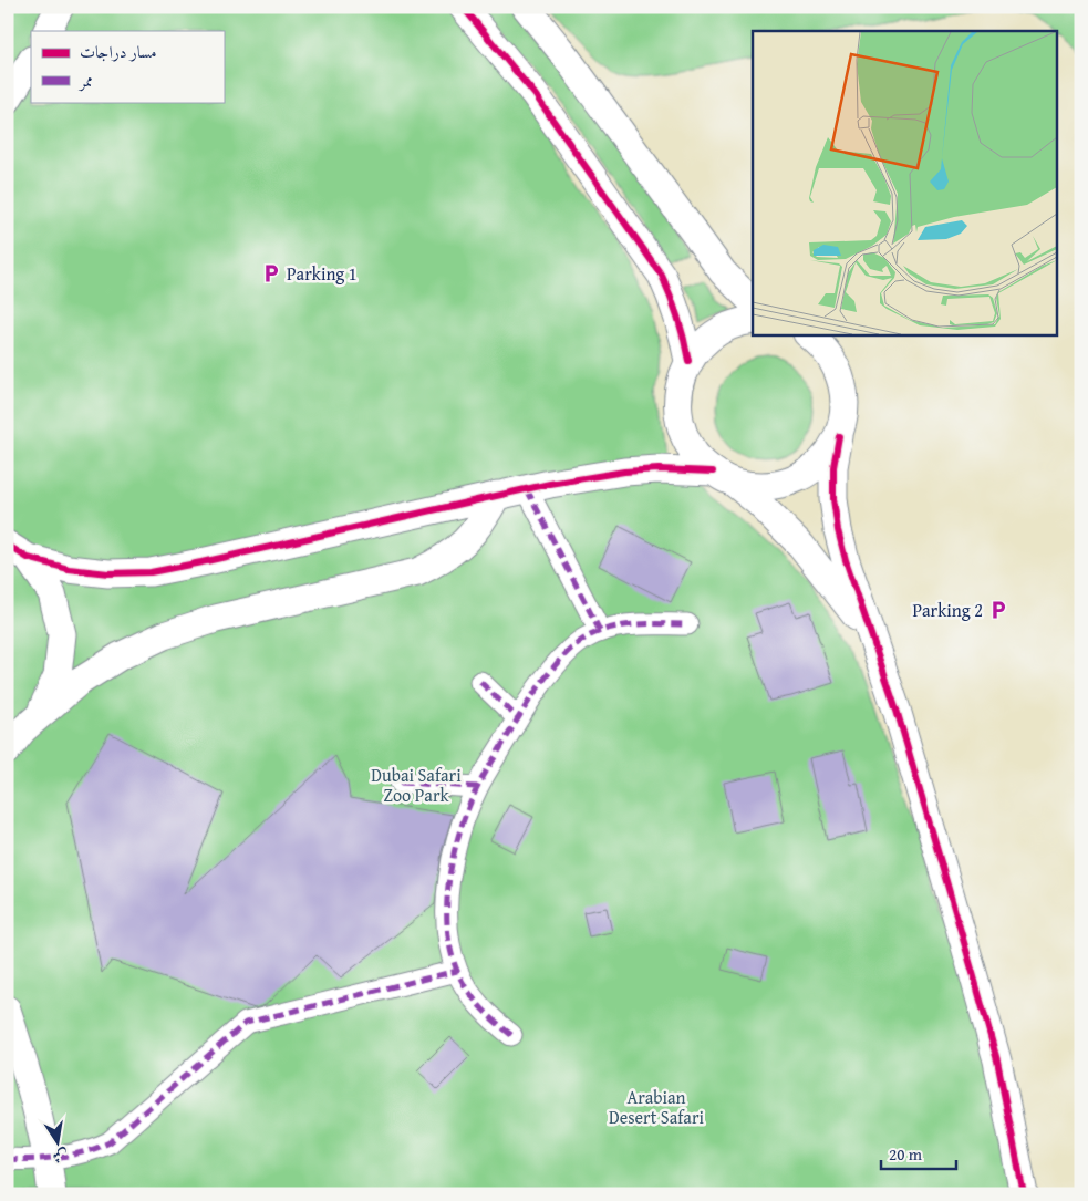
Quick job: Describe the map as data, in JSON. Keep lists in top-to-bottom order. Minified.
{"parks":["Dubai Safari Zoo Park","Arabian Desert Safari"],"places":{"parking":["Parking 1","Parking 2"]},"legend":["مسار دراجات","ممر"],"scale_bar":"20 m","north":"bottom"}
